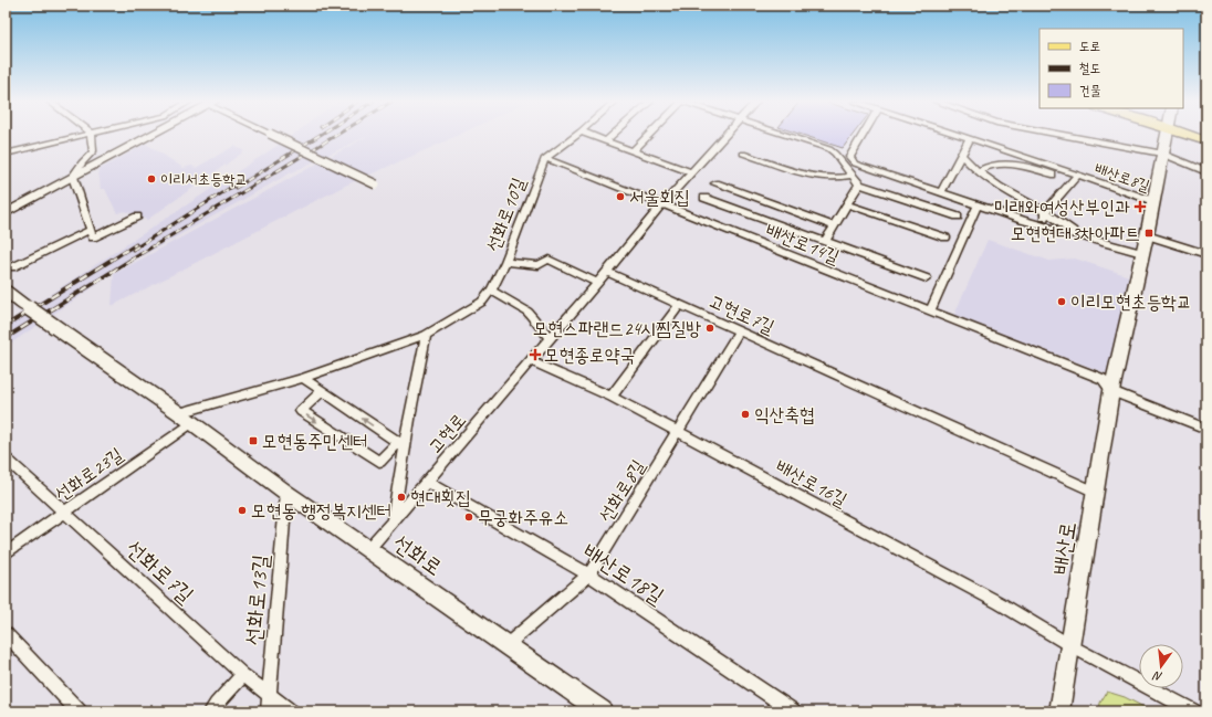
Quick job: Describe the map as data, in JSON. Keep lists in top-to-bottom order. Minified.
{"streets":{"street":["배산로8길","선화로10길","배산로14길","고현로7길","고현로","선화로23길","배산로16길","선화로8길","배산로","선화로","선화로7길","배산로18길","선화로13길"]},"crossings":[["배산로8길","배산로"],["선화로10길","배산로14길"],["선화로10길","선화로23길"],["선화로10길","선화로"],["배산로14길","고현로"],["배산로14길","배산로"],["고현로7길","고현로"],["고현로7길","배산로16길"],["고현로7길","선화로8길"],["고현로7길","배산로"],["고현로","배산로16길"],["고현로","선화로"],["고현로","배산로18길"],["선화로23길","선화로"],["선화로23길","선화로7길"],["배산로16길","선화로8길"],["배산로16길","배산로"],["선화로8길","선화로"],["선화로8길","배산로18길"],["선화로","선화로13길"],["선화로7길","선화로13길"]],"places":{"other":["이리서초등학교","서울회집","이리모현초등학교","모현스파랜드24시찜질방","익산축협","현대횟집","모현동 행정복지센터","무궁화주유소"],"health":["미래와여성산부인과","모현종로약국"],"transit":["모현현대3차아파트","모현동주민센터"]},"legend":["도로","철도","건물"],"north":"bottom"}
